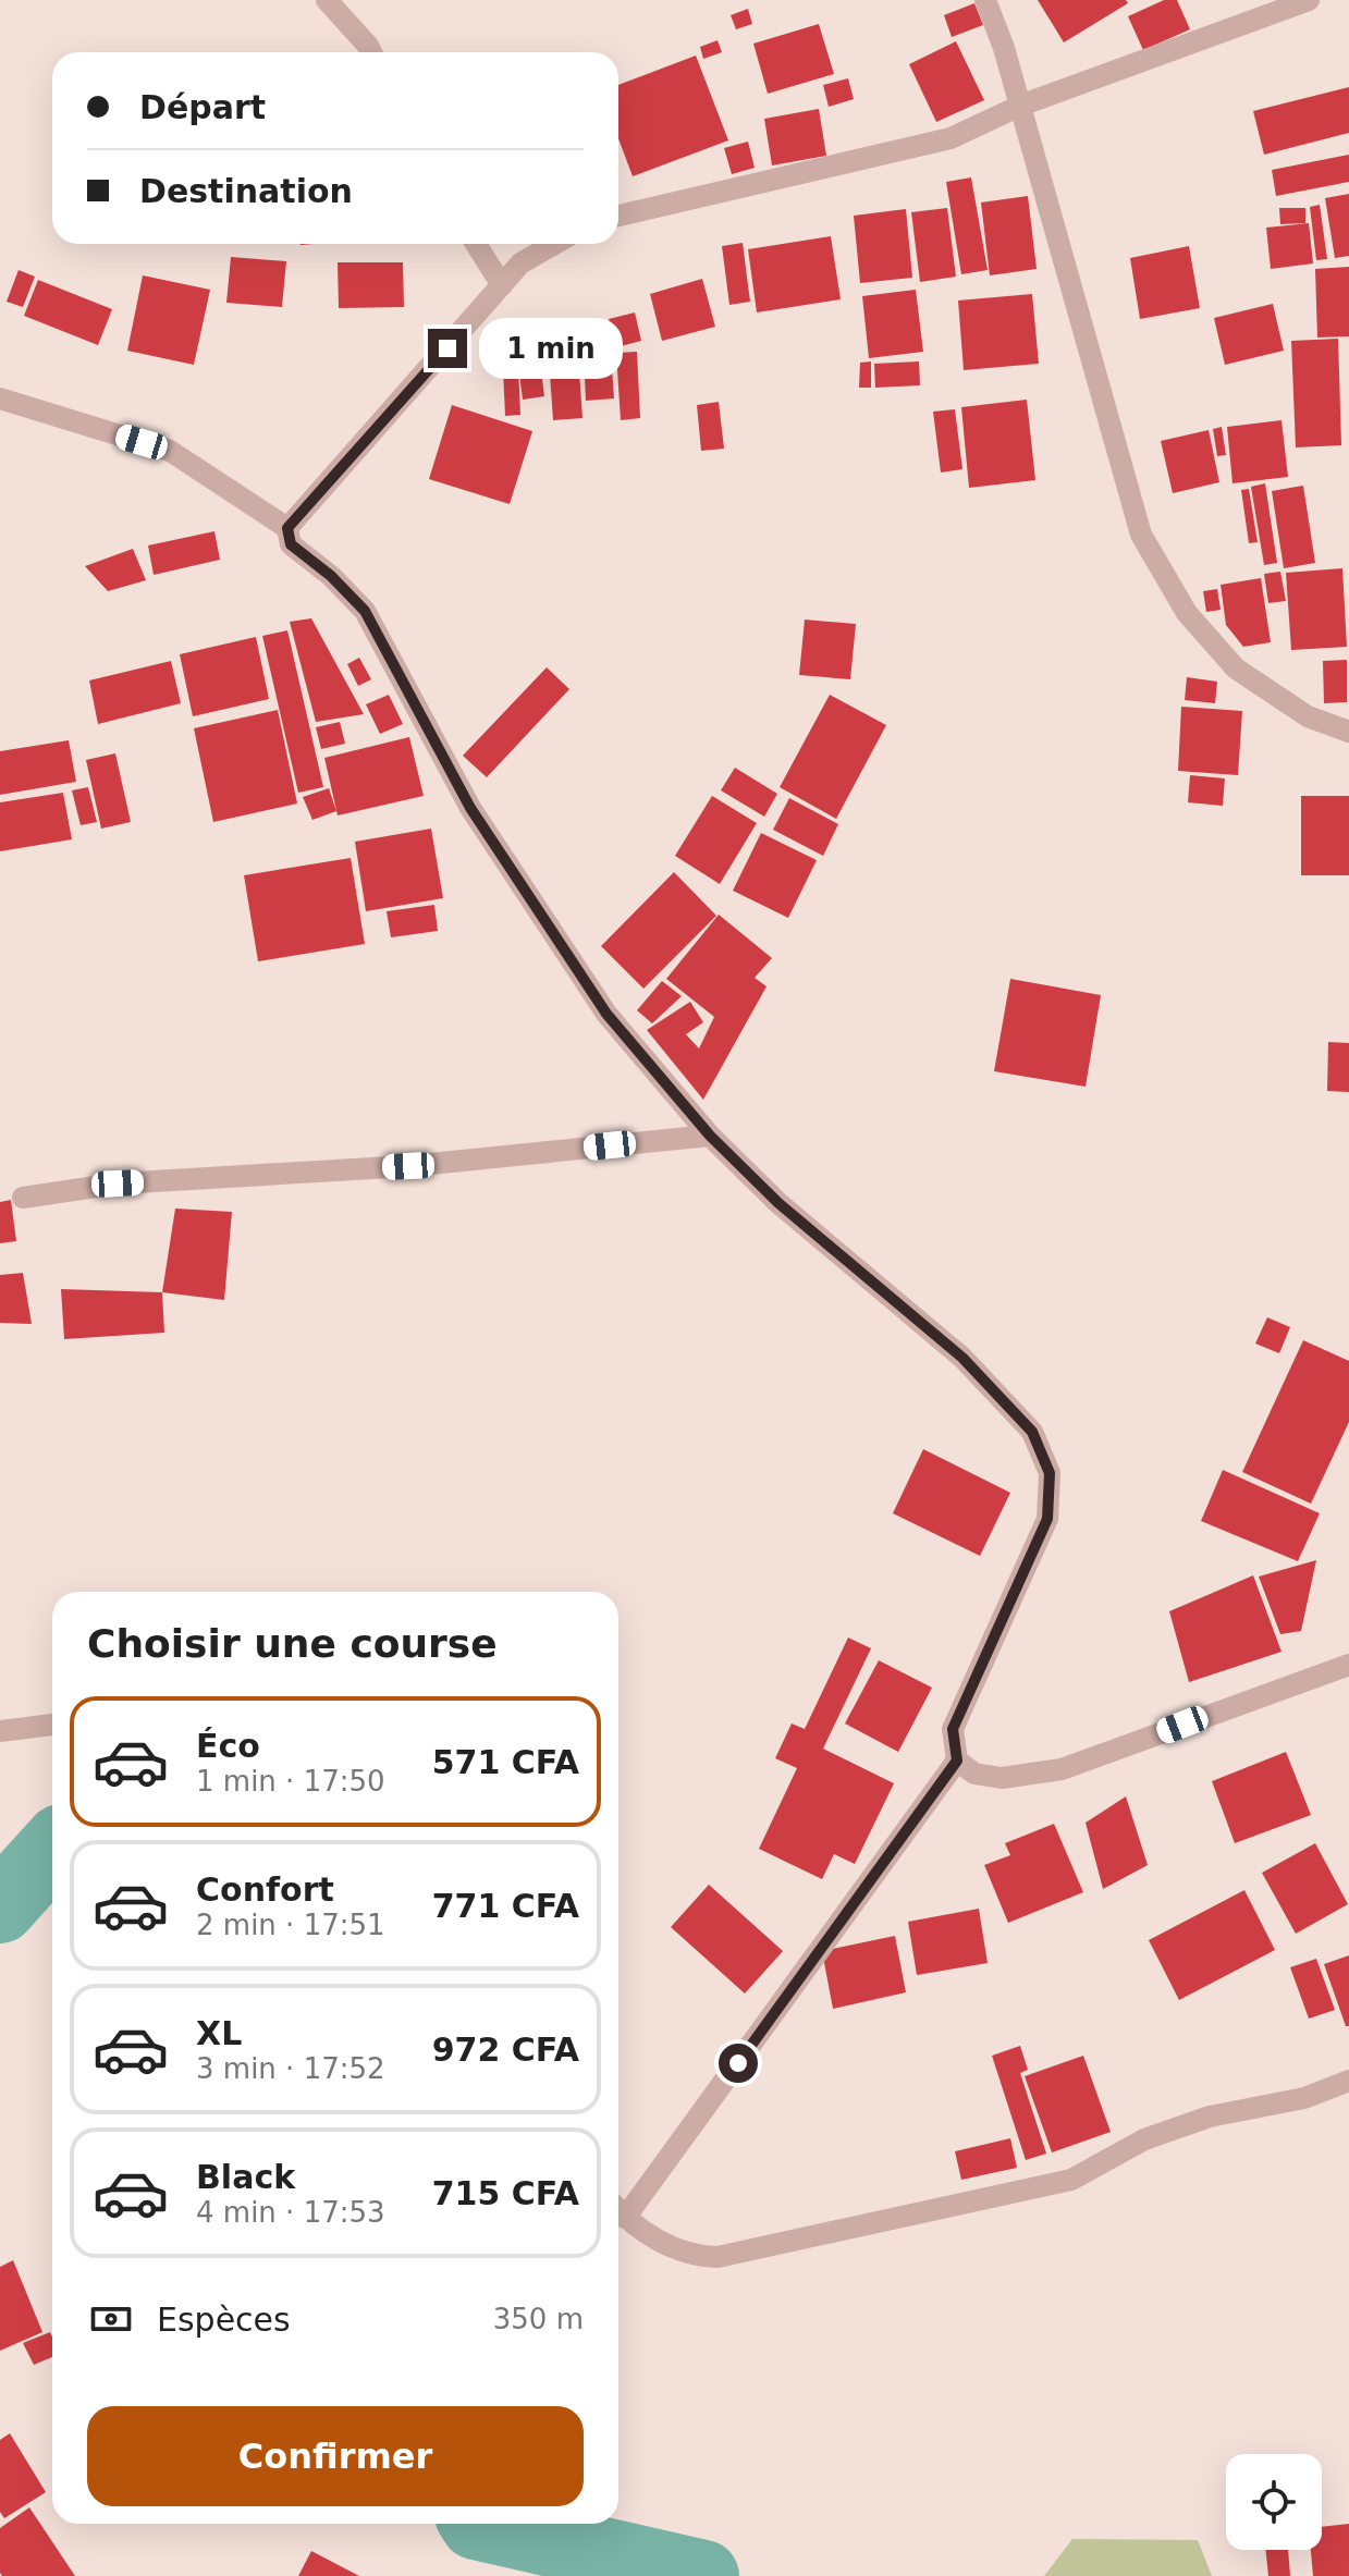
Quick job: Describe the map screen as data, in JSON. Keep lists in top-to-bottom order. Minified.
{"page":{"banner":["Départ","Destination"],"bubble":"1 min","heading":"Choisir une course","list":[{"name":"Éco","note":"1 min · 17:50","value":"571 CFA"},{"name":"Confort","note":"2 min · 17:51","value":"771 CFA"},{"name":"XL","note":"3 min · 17:52","value":"972 CFA"},{"name":"Black","note":"4 min · 17:53","value":"715 CFA"}],"pay":["Espèces","350 m"],"buttons":"Confirmer"}}
